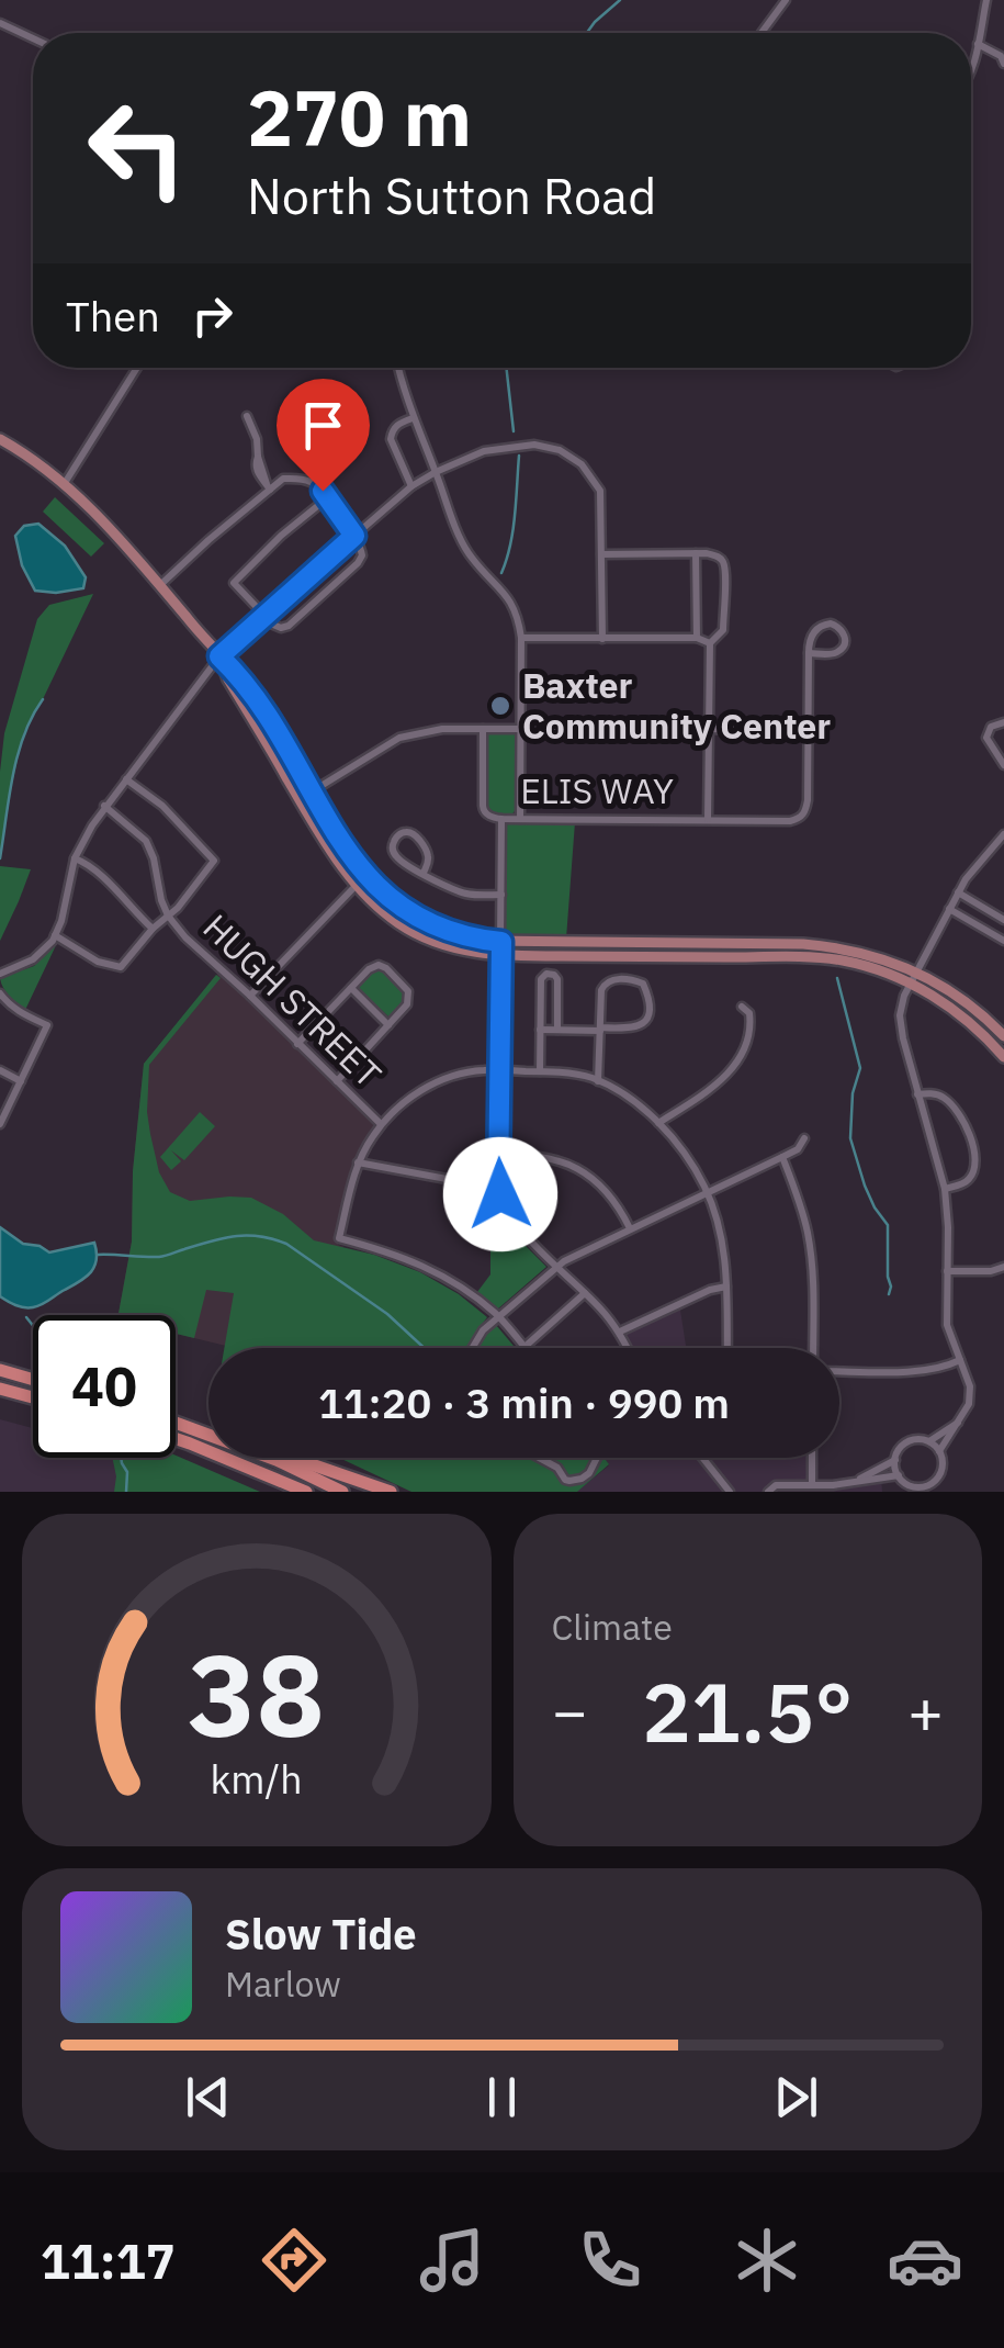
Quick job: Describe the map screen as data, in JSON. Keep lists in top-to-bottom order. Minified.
{"streets":{"street":["ELIS WAY","HUGH STREET"]},"places":["Baxter Community Center"],"page":{"turn":["270 m","North Sutton Road"],"then":"Then","limit":"40","trip":"11:20 · 3 min · 990 m","tile":"Climate","heat":["−","21.5°","+"],"song":["Slow Tide","Marlow"],"tabs":"11:17","gauge":["38","km/h"]}}
